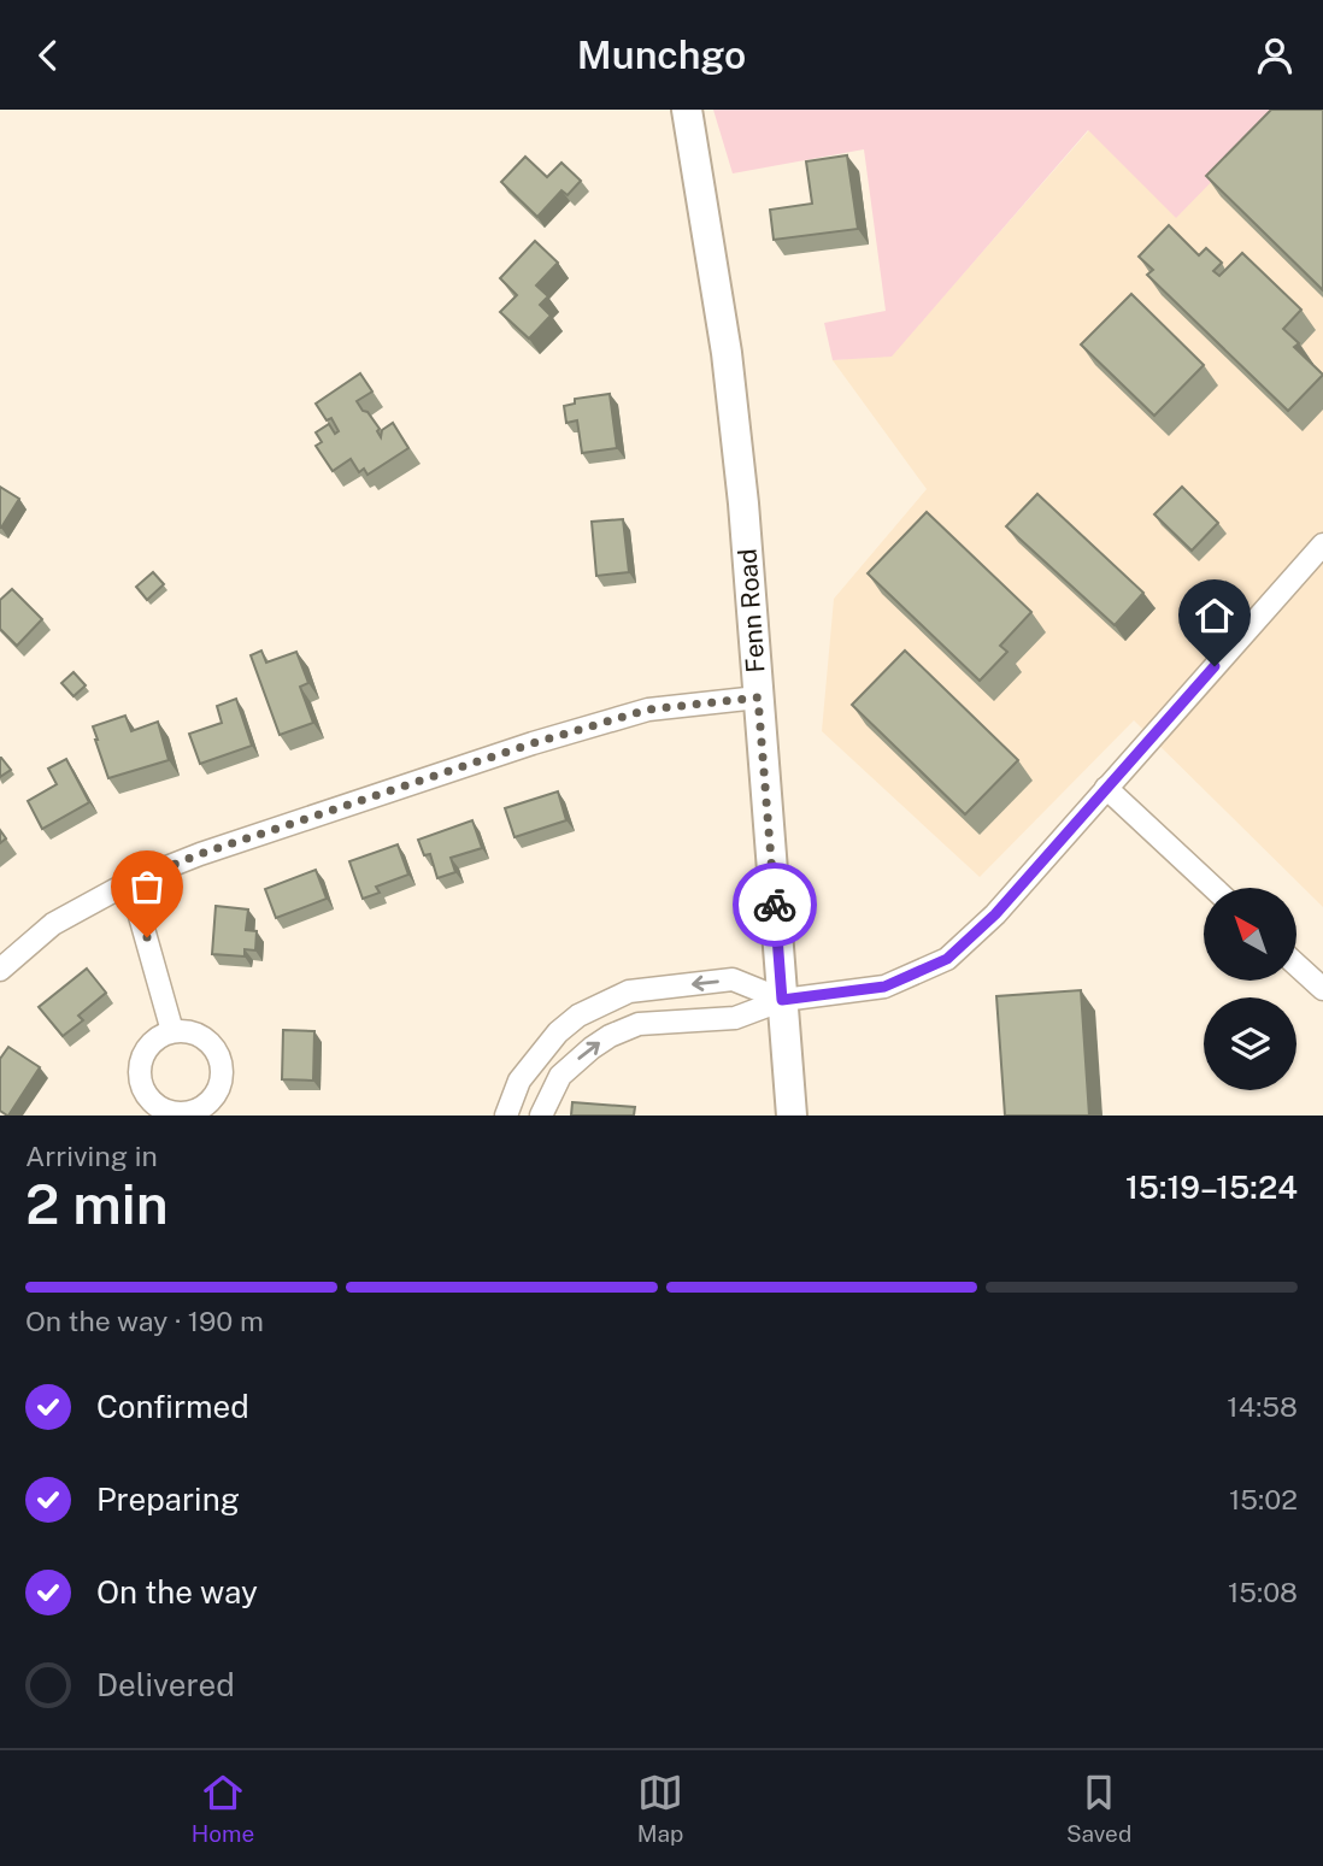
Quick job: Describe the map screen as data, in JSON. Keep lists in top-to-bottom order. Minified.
{"streets":{"street":["Fenn Road"]},"north":"top left","page":{"header":"Munchgo","heading":["2 min","Arriving in","15:19–15:24"],"bar":"On the way · 190 m","list":[["Confirmed","14:58"],["Preparing","15:02"],["On the way","15:08"],"Delivered"],"tabs":["Home","Map","Saved"]}}
